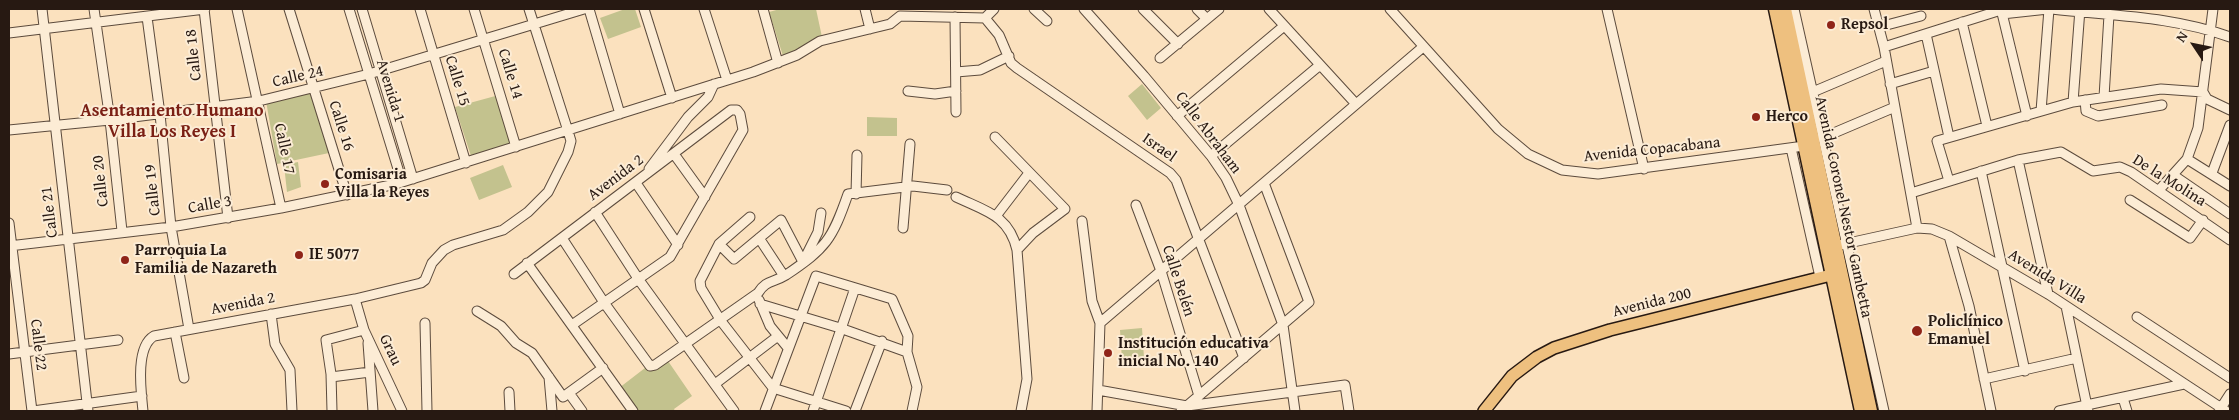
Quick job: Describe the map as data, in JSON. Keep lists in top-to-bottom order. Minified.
{"streets":{"highway":["Avenida Coronel Nestor Gambetta"],"main road":["Avenida 200"],"street":["Calle 18","Calle 14","Calle 24","Calle 15","Avenida 1","Calle 16","Calle Abraham","Israel","Calle 17","Avenida Copacabana","Avenida 2","Calle 20","De la Molina","Calle 19","Calle 3","Calle 21","Avenida Villa","Calle Belén","Calle 22","Grau"]},"crossings":[["Calle 18","Calle 24"],["Calle 18","Calle 3"],["Calle 14","Calle 24"],["Calle 14","Calle 3"],["Calle 24","Calle 15"],["Calle 24","Avenida 1"],["Calle 24","Calle 16"],["Calle 24","Calle 17"],["Calle 24","Calle 20"],["Calle 24","Calle 19"],["Calle 24","Calle 21"],["Calle 15","Calle 3"],["Avenida 1","Calle 3"],["Calle 16","Calle 3"],["Calle 17","Calle 3"],["Avenida Copacabana","Avenida Coronel Nestor Gambetta"],["Avenida 2","Calle 19"],["Avenida 2","Calle 3"],["Avenida 2","Grau"],["Calle 20","Calle 3"],["Calle 19","Calle 3"],["Calle 3","Calle 21"],["Calle 3","Calle 22"],["Avenida Coronel Nestor Gambetta","Avenida Villa"],["Avenida Coronel Nestor Gambetta","Avenida 200"]],"districts":["Asentamiento Humano Villa Los Reyes I"],"places":["Repsol","Herco","Comisaria Villa la Reyes","IE 5077","Parroquia La Familia de Nazareth","Policlínico Emanuel","Institución educativa inicial No. 140"],"north":"top left"}
